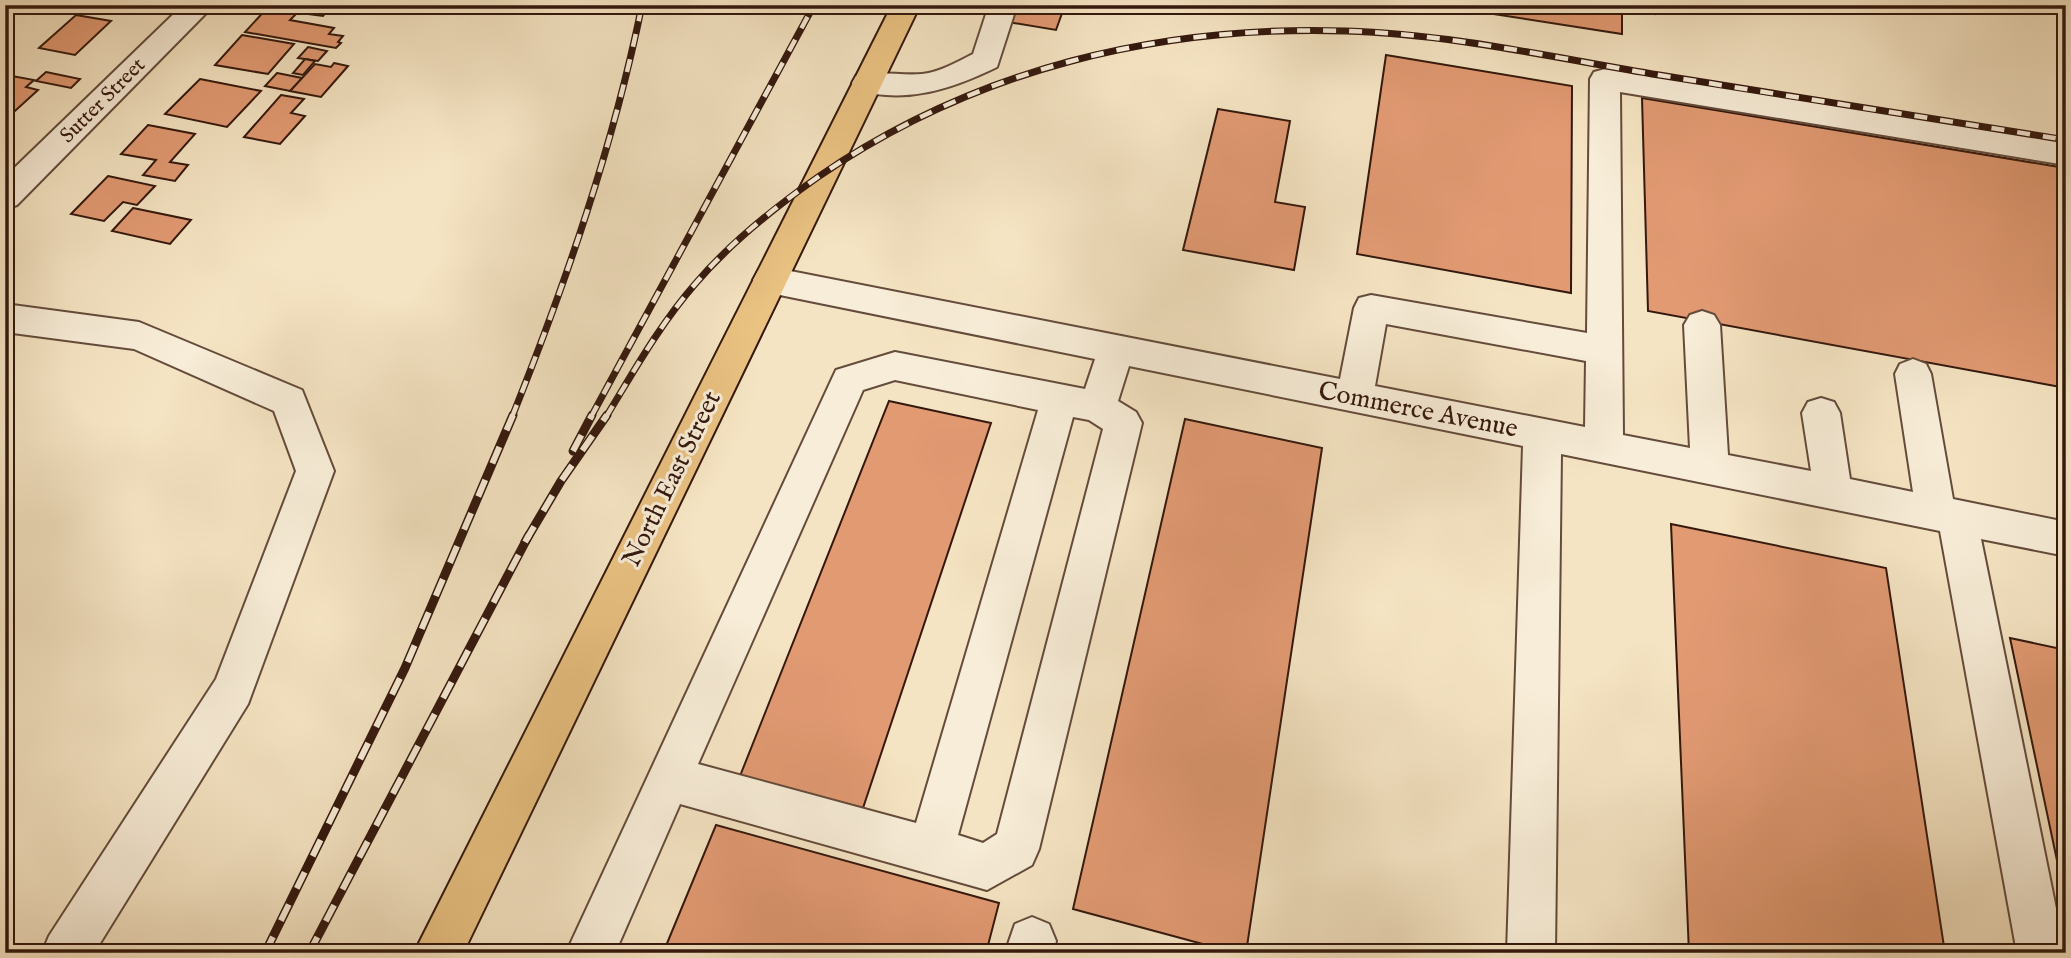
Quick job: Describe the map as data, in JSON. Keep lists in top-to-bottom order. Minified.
{"streets":{"main road":["North East Street"],"street":["Sutter Street","Commerce Avenue"]},"crossings":[["Commerce Avenue","North East Street"]]}
